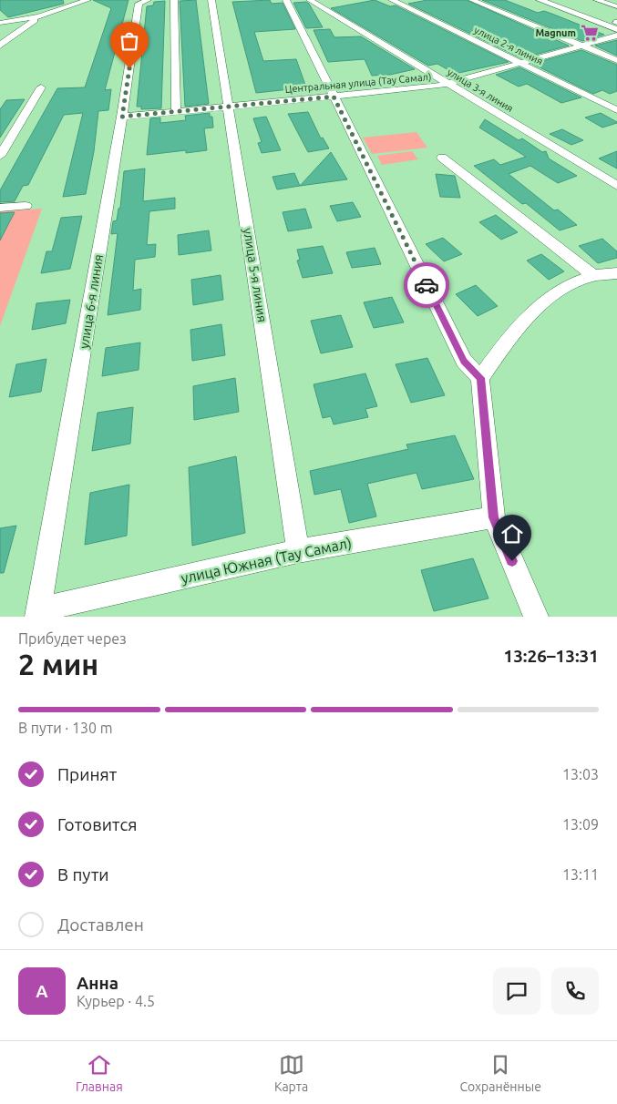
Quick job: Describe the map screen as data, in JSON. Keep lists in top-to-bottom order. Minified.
{"streets":{"street":["улица 2-я линия","Центральная улица (Тау Самал)","улица 3-я линия","улица 5-я линия","улица 6-я линия","улица Южная (Тау Самал)"]},"crossings":[["улица 2-я линия","Центральная улица (Тау Самал)"],["Центральная улица (Тау Самал)","улица 3-я линия"],["Центральная улица (Тау Самал)","улица 5-я линия"],["Центральная улица (Тау Самал)","улица 6-я линия"],["улица 5-я линия","улица Южная (Тау Самал)"],["улица 6-я линия","улица Южная (Тау Самал)"]],"places":{"supermarket":["Magnum"]},"page":{"heading":["2 мин","Прибудет через","13:26–13:31"],"panel":["Анна","Курьер · 4.5"],"bar":"В пути · 130 m","list":[["Принят","13:03"],["Готовится","13:09"],["В пути","13:11"],"Доставлен"],"round":"А","tabs":["Главная","Карта","Сохранённые"]}}
